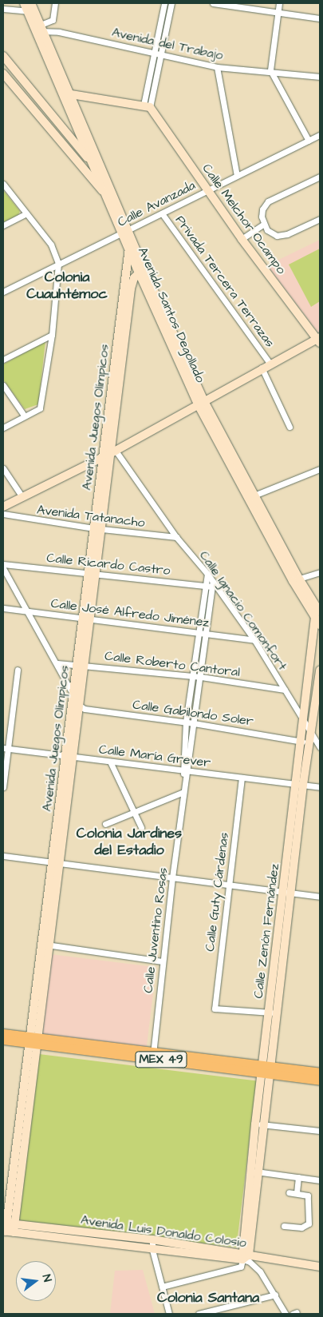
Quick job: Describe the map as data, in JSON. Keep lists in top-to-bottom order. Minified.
{"streets":{"main road":["MEX 49"],"street":["Avenida del Trabajo","Calle Avanzada","Calle Melchor Ocampo","Privada Tercera Terrazas","Avenida Santos Degollado","Avenida Juegos Olímpicos","Avenida Tatanacho","Calle Ricardo Castro","Calle Ignacio Comonfort","Calle José Alfredo Jiménez","Calle Roberto Cantoral","Calle Gabilondo Soler","Calle María Grever","Calle Guty Cárdenas","Calle Juventino Rosas","Calle Zenón Fernández","Avenida Luis Donaldo Colosio"]},"crossings":[["Avenida del Trabajo","Avenida Santos Degollado"],["Calle Avanzada","Calle Melchor Ocampo"],["Calle Avanzada","Privada Tercera Terrazas"],["Calle Avanzada","Avenida Santos Degollado"],["Avenida Santos Degollado","Avenida Juegos Olímpicos"],["Avenida Santos Degollado","Calle Zenón Fernández"],["Avenida Juegos Olímpicos","Avenida Tatanacho"],["Avenida Juegos Olímpicos","Calle Ricardo Castro"],["Avenida Juegos Olímpicos","Calle Ignacio Comonfort"],["Avenida Juegos Olímpicos","Calle José Alfredo Jiménez"],["Avenida Juegos Olímpicos","Calle Roberto Cantoral"],["Avenida Juegos Olímpicos","Calle Gabilondo Soler"],["Avenida Juegos Olímpicos","Calle María Grever"],["Avenida Juegos Olímpicos","MEX 49"],["Avenida Juegos Olímpicos","Avenida Luis Donaldo Colosio"],["Avenida Tatanacho","Calle Ignacio Comonfort"],["Calle Ricardo Castro","Calle Ignacio Comonfort"],["Calle Ricardo Castro","Calle Juventino Rosas"],["Calle Ignacio Comonfort","Calle José Alfredo Jiménez"],["Calle Ignacio Comonfort","Calle Roberto Cantoral"],["Calle Ignacio Comonfort","Calle Juventino Rosas"],["Calle Ignacio Comonfort","Calle Zenón Fernández"],["Calle José Alfredo Jiménez","Calle Juventino Rosas"],["Calle Roberto Cantoral","Calle Juventino Rosas"],["Calle Gabilondo Soler","Calle Juventino Rosas"],["Calle Gabilondo Soler","Calle Zenón Fernández"],["Calle María Grever","Calle Guty Cárdenas"],["Calle María Grever","Calle Juventino Rosas"],["Calle María Grever","Calle Zenón Fernández"],["Calle Guty Cárdenas","Calle Zenón Fernández"],["Calle Juventino Rosas","MEX 49"],["Calle Zenón Fernández","MEX 49"],["Calle Zenón Fernández","Avenida Luis Donaldo Colosio"]],"districts":["Colonia Cuauhtémoc","Colonia Jardines del Estadio","Colonia Santana"],"north":"right"}
